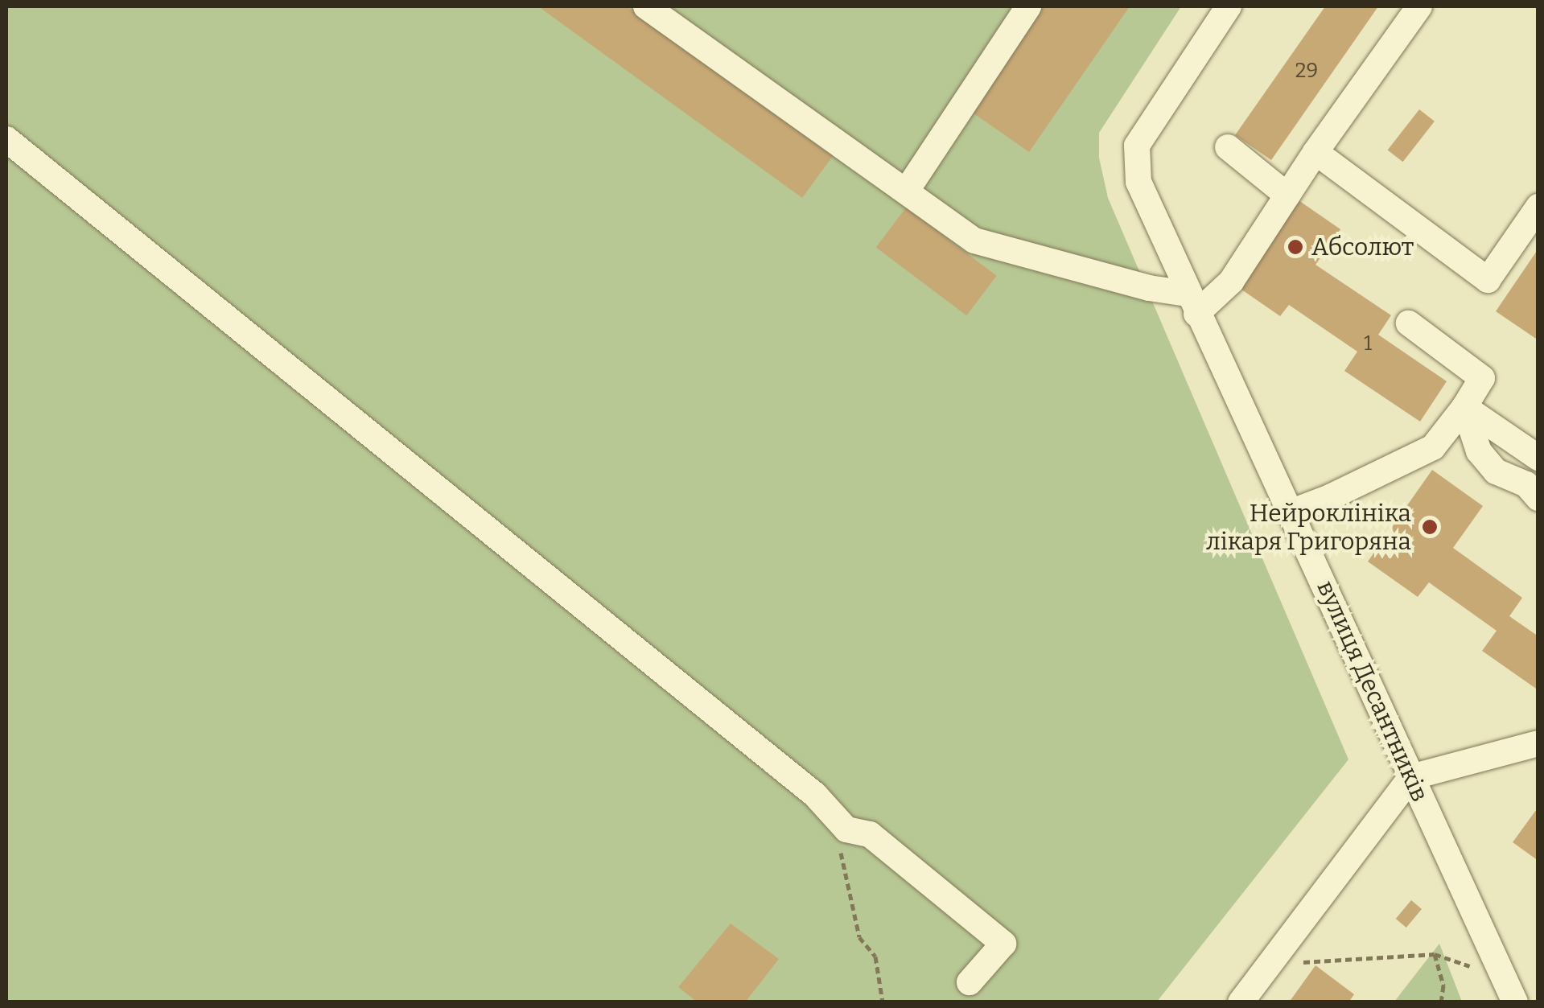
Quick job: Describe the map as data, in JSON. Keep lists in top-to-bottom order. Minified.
{"streets":{"street":["вулиця Десантників"]},"places":["Абсолют","Нейроклініка лікаря Григоряна"],"house_numbers":["29","1"]}
